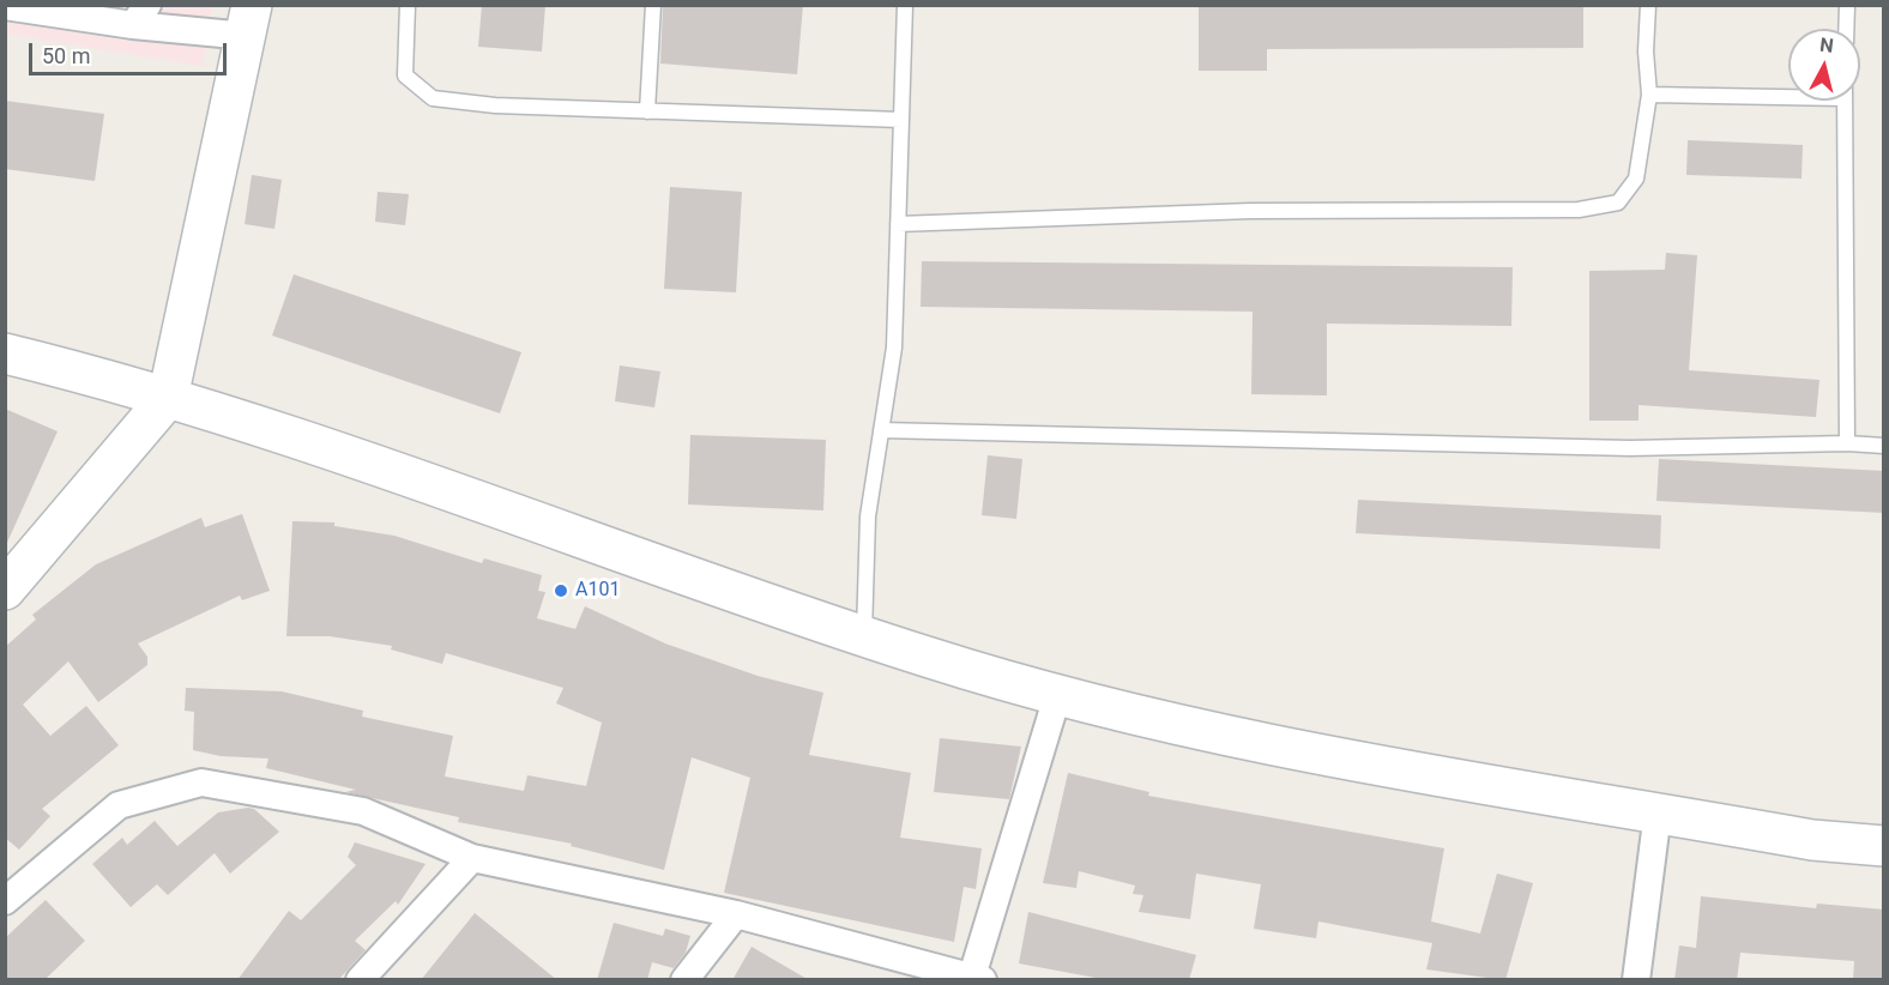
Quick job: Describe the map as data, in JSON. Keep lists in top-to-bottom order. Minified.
{"places":["A101"],"scale_bar":"50 m","north":"top"}
